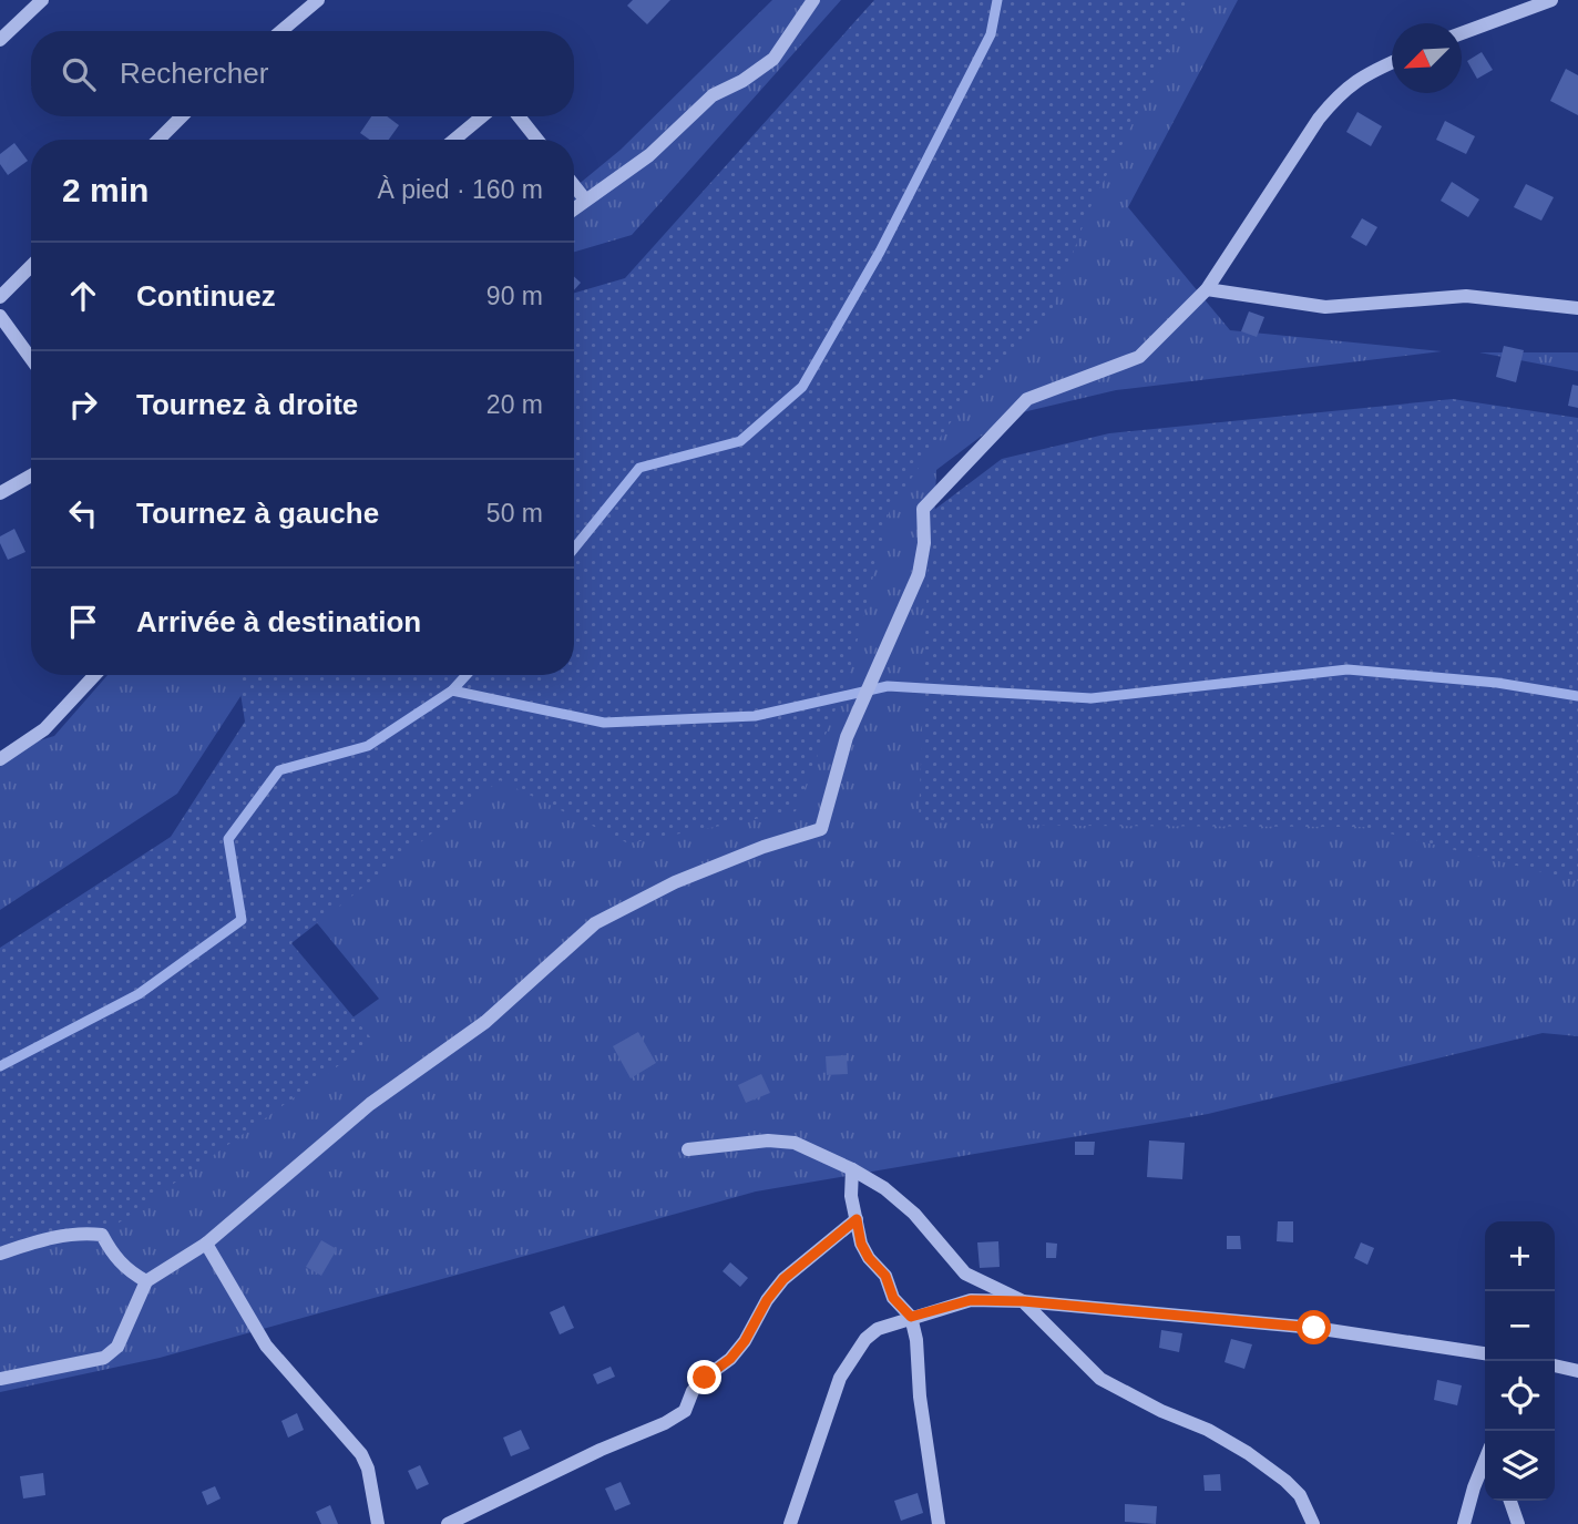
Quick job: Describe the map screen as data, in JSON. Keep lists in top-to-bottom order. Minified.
{"north":"bottom left","page":{"search":"Rechercher","heading":["2 min","À pied · 160 m"],"list":[["Continuez","90 m"],["Tournez à droite","20 m"],["Tournez à gauche","50 m"],"Arrivée à destination"],"map_buttons":["+","−"]}}
